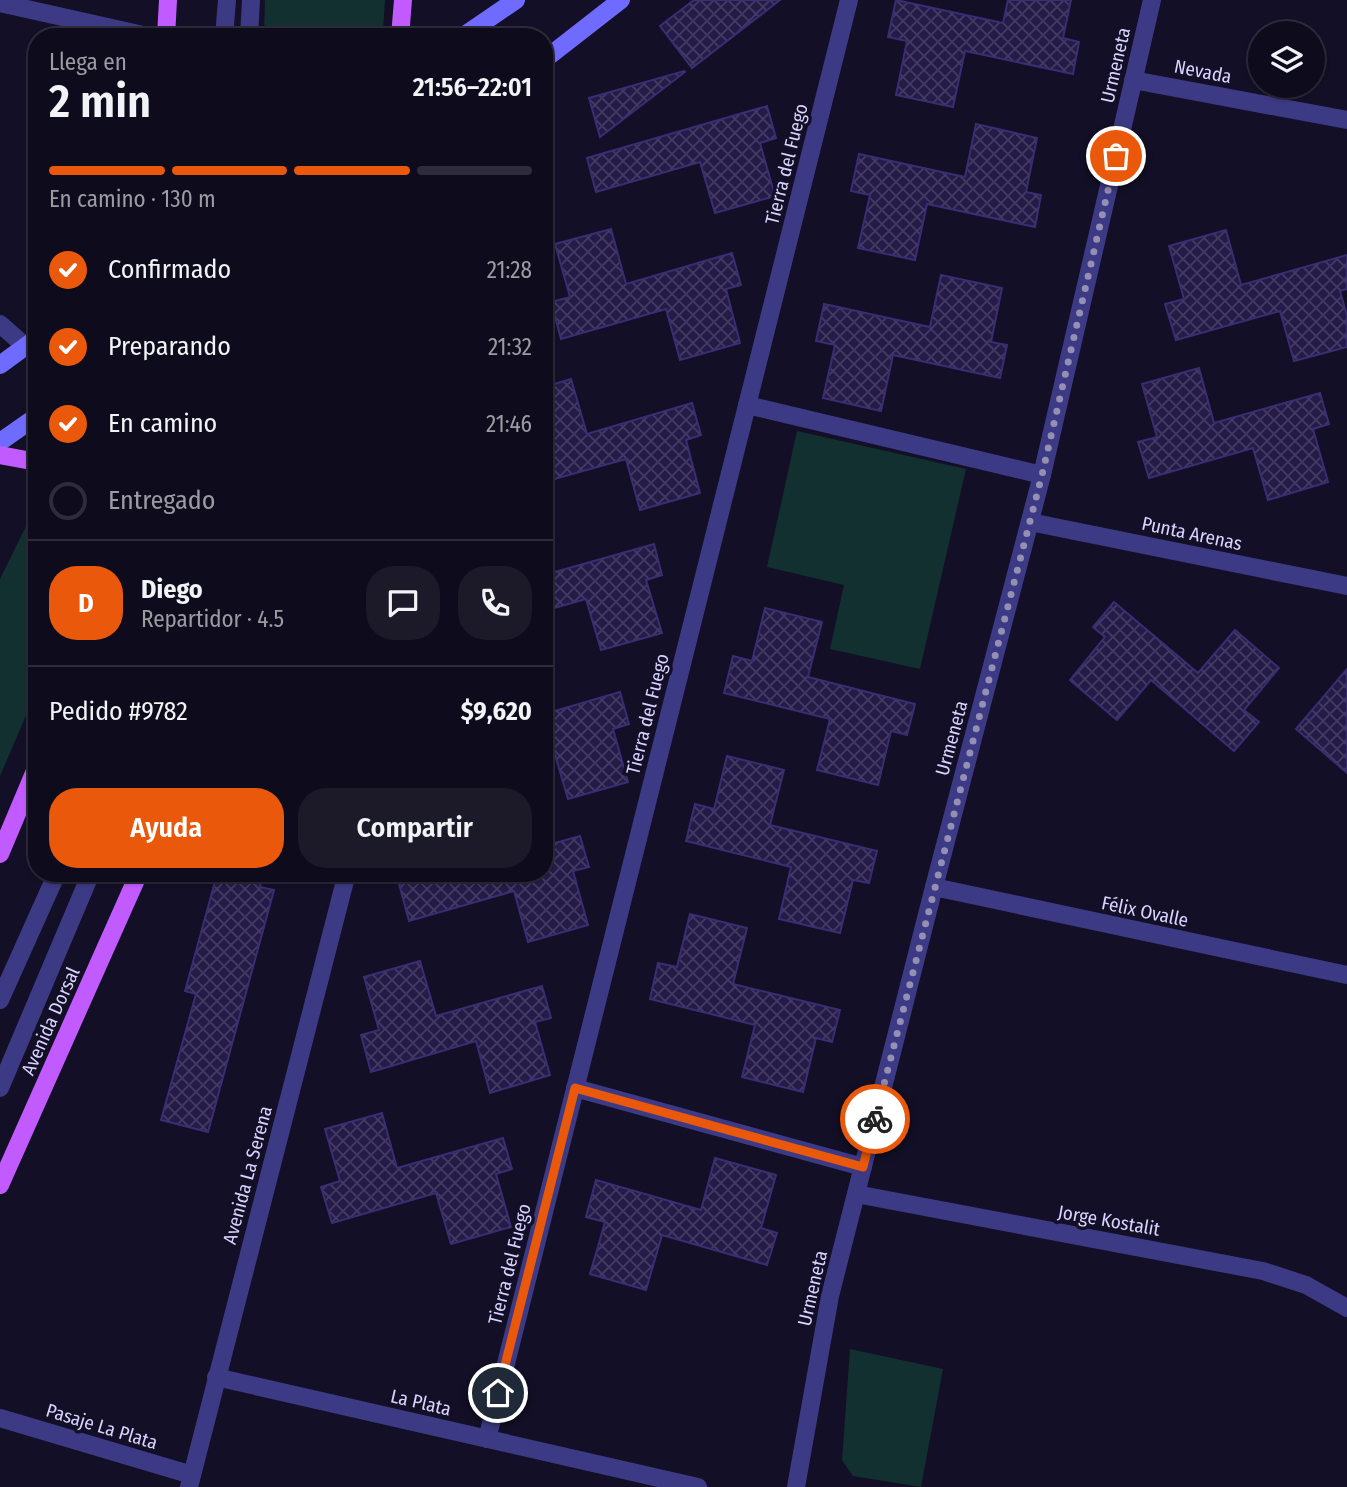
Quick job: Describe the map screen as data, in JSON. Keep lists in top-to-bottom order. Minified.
{"streets":{"main road":["Avenida Dorsal"],"street":["Urmeneta","Nevada","Tierra del Fuego","Punta Arenas","Félix Ovalle","Avenida La Serena","Jorge Kostalit","La Plata","Pasaje La Plata"]},"crossings":[["Urmeneta","Nevada"],["Urmeneta","Punta Arenas"],["Urmeneta","Félix Ovalle"],["Urmeneta","Jorge Kostalit"],["Tierra del Fuego","La Plata"],["Avenida La Serena","La Plata"],["Avenida La Serena","Pasaje La Plata"]],"page":{"heading":["2 min","Llega en","21:56–22:01"],"panel":["Diego","Repartidor · 4.5","Pedido #9782","$9,620"],"bar":"En camino · 130 m","list":[["Confirmado","21:28"],["Preparando","21:32"],["En camino","21:46"],"Entregado"],"round":"D","buttons":["Ayuda","Compartir"]}}
